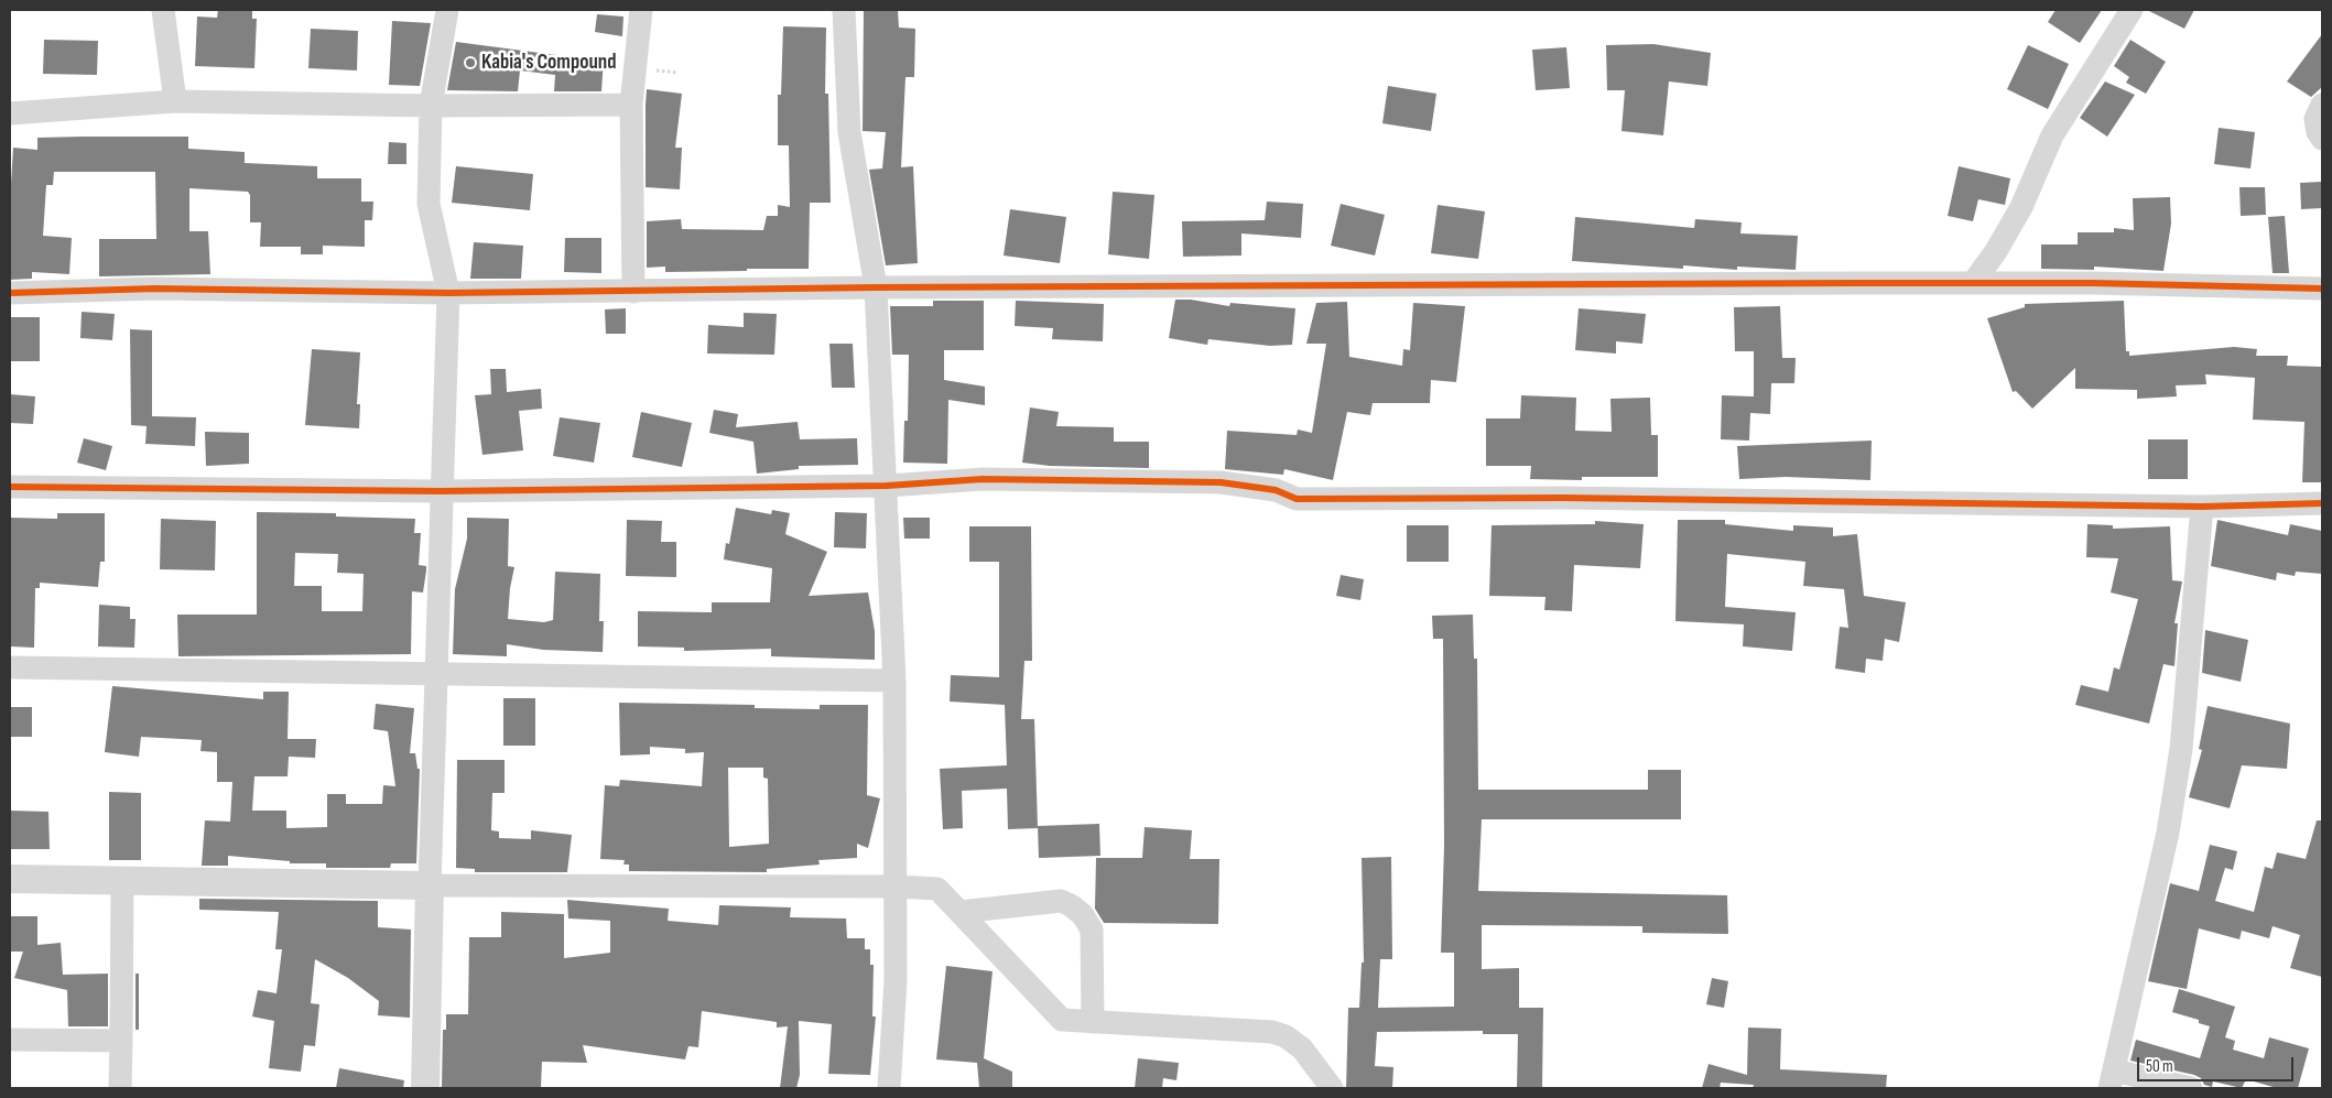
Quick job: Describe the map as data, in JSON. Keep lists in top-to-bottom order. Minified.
{"places":["Kabia's Compound"],"scale_bar":"50 m"}
